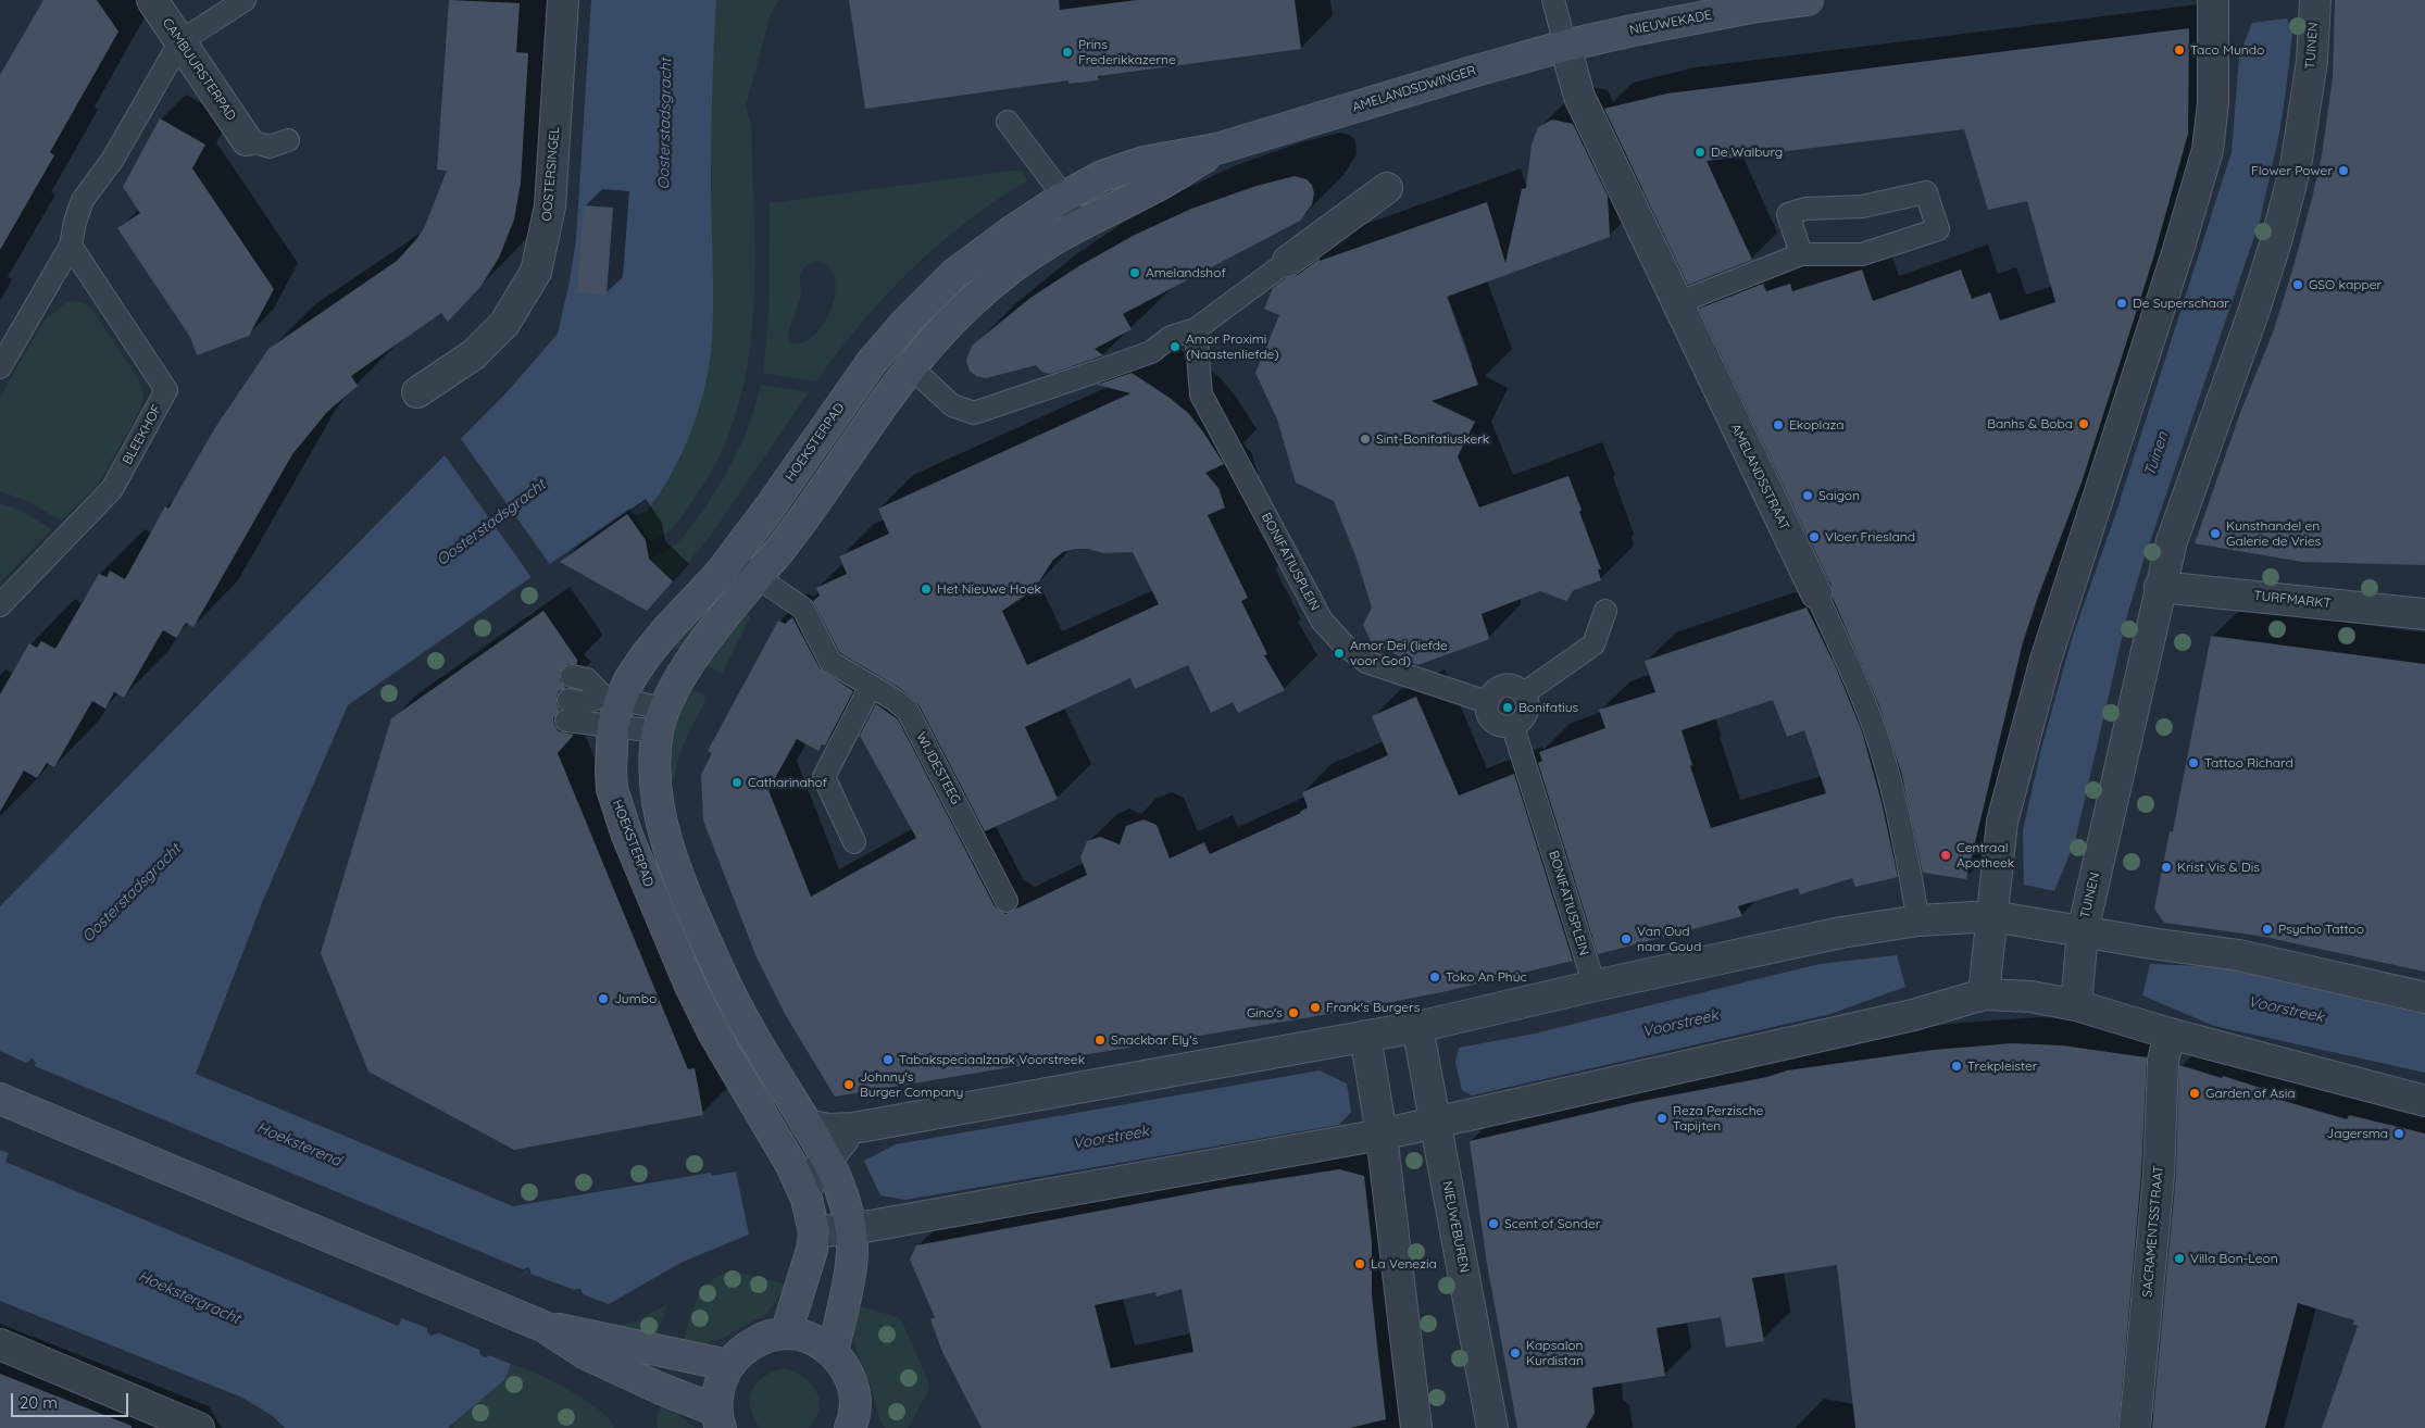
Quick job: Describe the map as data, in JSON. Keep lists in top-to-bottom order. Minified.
{"streets":{"main road":["NIEUWEKADE","AMELANDSDWINGER","HOEKSTERPAD"],"street":["TUINEN","CAMBUURSTERPAD","OOSTERSINGEL","AMELANDSSTRAAT","TURFMARKT","NIEUWEBUREN","SACRAMENTSSTRAAT"],"lane":["BLEEKHOF","BONIFATIUSPLEIN","WIJDESTEEG"]},"crossings":[["NIEUWEKADE","AMELANDSDWINGER"],["NIEUWEKADE","AMELANDSSTRAAT"],["TUINEN","TURFMARKT"],["AMELANDSDWINGER","HOEKSTERPAD"],["AMELANDSDWINGER","AMELANDSSTRAAT"],["HOEKSTERPAD","WIJDESTEEG"]],"water":["Oosterstadsgracht","Tuinen","Voorstreek","Hoeksterend","Hoekstergracht"],"places":["Taco Mundo","Prins Frederikkazerne","De Walburg","Flower Power","Amelandshof","GSO kapper","De Superschaar","Amor Proximi (Naastenliefde)","Banhs & Boba","Ekoplaza","Sint-Bonifatiuskerk","Saigon","Kunsthandel en Galerie de Vries","Vloer Friesland","Het Nieuwe Hoek","Amor Dei (liefde voor God)","Bonifatius","Tattoo Richard","Catharinahof","Centraal Apotheek","Krist Vis & Dis","Psycho Tattoo","Van Oud naar Goud","Toko An Phúc","Jumbo","Frank's Burgers","Gino's","Snackbar Ely's","Tabakspeciaalzaak Voorstreek","Trekpleister","Johnny's Burger Company","Garden of Asia","Reza Perzische Tapijten","Jagersma","Scent of Sonder","Villa Bon-Leon","La Venezia","Kapsalon Kurdistan"],"scale_bar":"20 m"}
